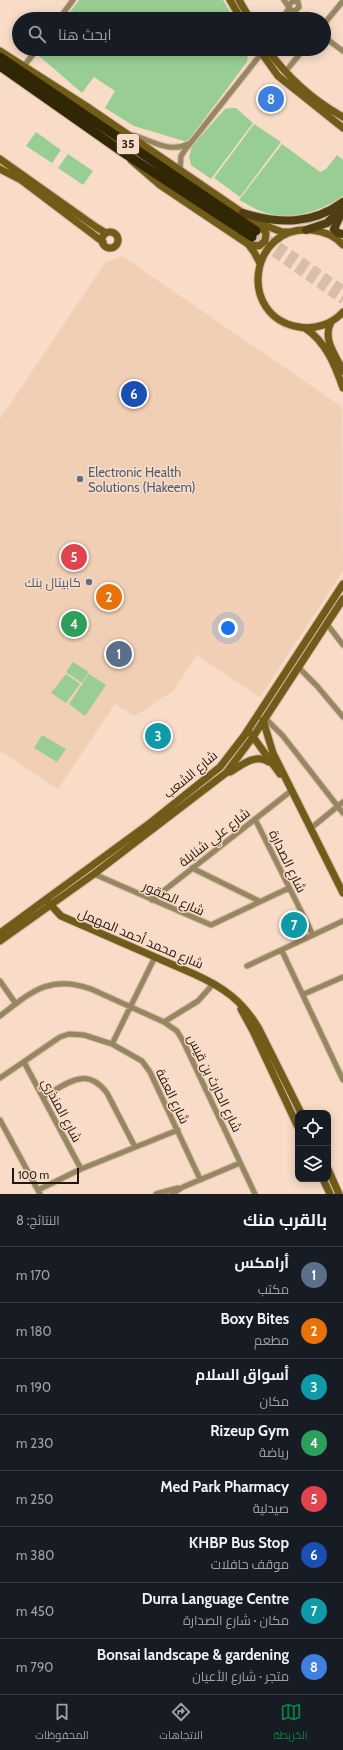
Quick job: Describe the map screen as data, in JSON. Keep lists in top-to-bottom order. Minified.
{"streets":{"highway":["35"],"street":["شارع الشعب","شارع علي شنابلة","شارع الصدارة","شارع الصقور","شارع محمد أحمد المهمل","شارع الحارث بن قيس","شارع العفة","شارع المنذري"]},"crossings":[["شارع الشعب","شارع الصقور"],["شارع الشعب","شارع محمد أحمد المهمل"],["شارع علي شنابلة","شارع الصدارة"],["شارع علي شنابلة","شارع الصقور"],["شارع الصدارة","شارع الصقور"],["شارع العفة","شارع المنذري"]],"places":["Electronic Health Solutions (Hakeem)","كابيتال بنك"],"scale_bar":"100 m","page":{"search":"ابحث هنا","pins":["8","6","5","2","4","1","3","7"],"scale":"100 m","heading":["بالقرب منك","النتائج: 8"],"list":[{"mark":"1","name":"أرامكس","note":"مكتب","value":"170 m"},{"mark":"2","name":"Boxy Bites","note":"مطعم","value":"180 m"},{"mark":"3","name":"أسواق السلام","note":"مكان","value":"190 m"},{"mark":"4","name":"Rizeup Gym","note":"رياضة","value":"230 m"},{"mark":"5","name":"Med Park Pharmacy","note":"صيدلية","value":"250 m"},{"mark":"6","name":"KHBP Bus Stop","note":"موقف حافلات","value":"380 m"},{"mark":"7","name":"Durra Language Centre","note":"مكان · شارع الصدارة","value":"450 m"},{"mark":"8","name":"Bonsai landscape & gardening","note":"متجر · شارع الأعيان","value":"790 m"}],"nav":["الخريطة","الاتجاهات","المحفوظات"]}}
